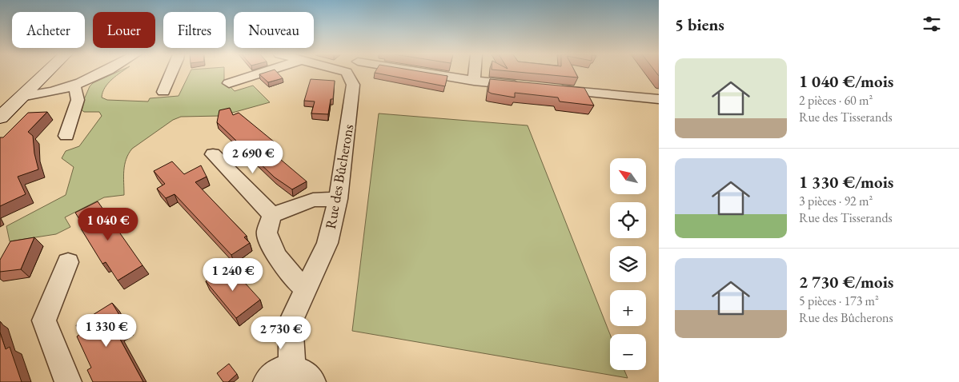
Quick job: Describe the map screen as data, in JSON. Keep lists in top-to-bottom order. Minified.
{"streets":{"street":["Rue des Bûcherons"]},"north":"top left","page":{"heading":"5 biens","chip":["Acheter","Louer","Filtres","Nouveau"],"list":[{"name":"1 040 €/mois","note":"2 pièces · 60 m² · Rue des Tisserands"},{"name":"1 330 €/mois","note":"3 pièces · 92 m² · Rue des Tisserands"},{"name":"2 730 €/mois","note":"5 pièces · 173 m² · Rue des Bûcherons"}],"price":["2 690 €","1 040 €","1 240 €","1 330 €","2 730 €"],"map_buttons":["+","−"]}}
